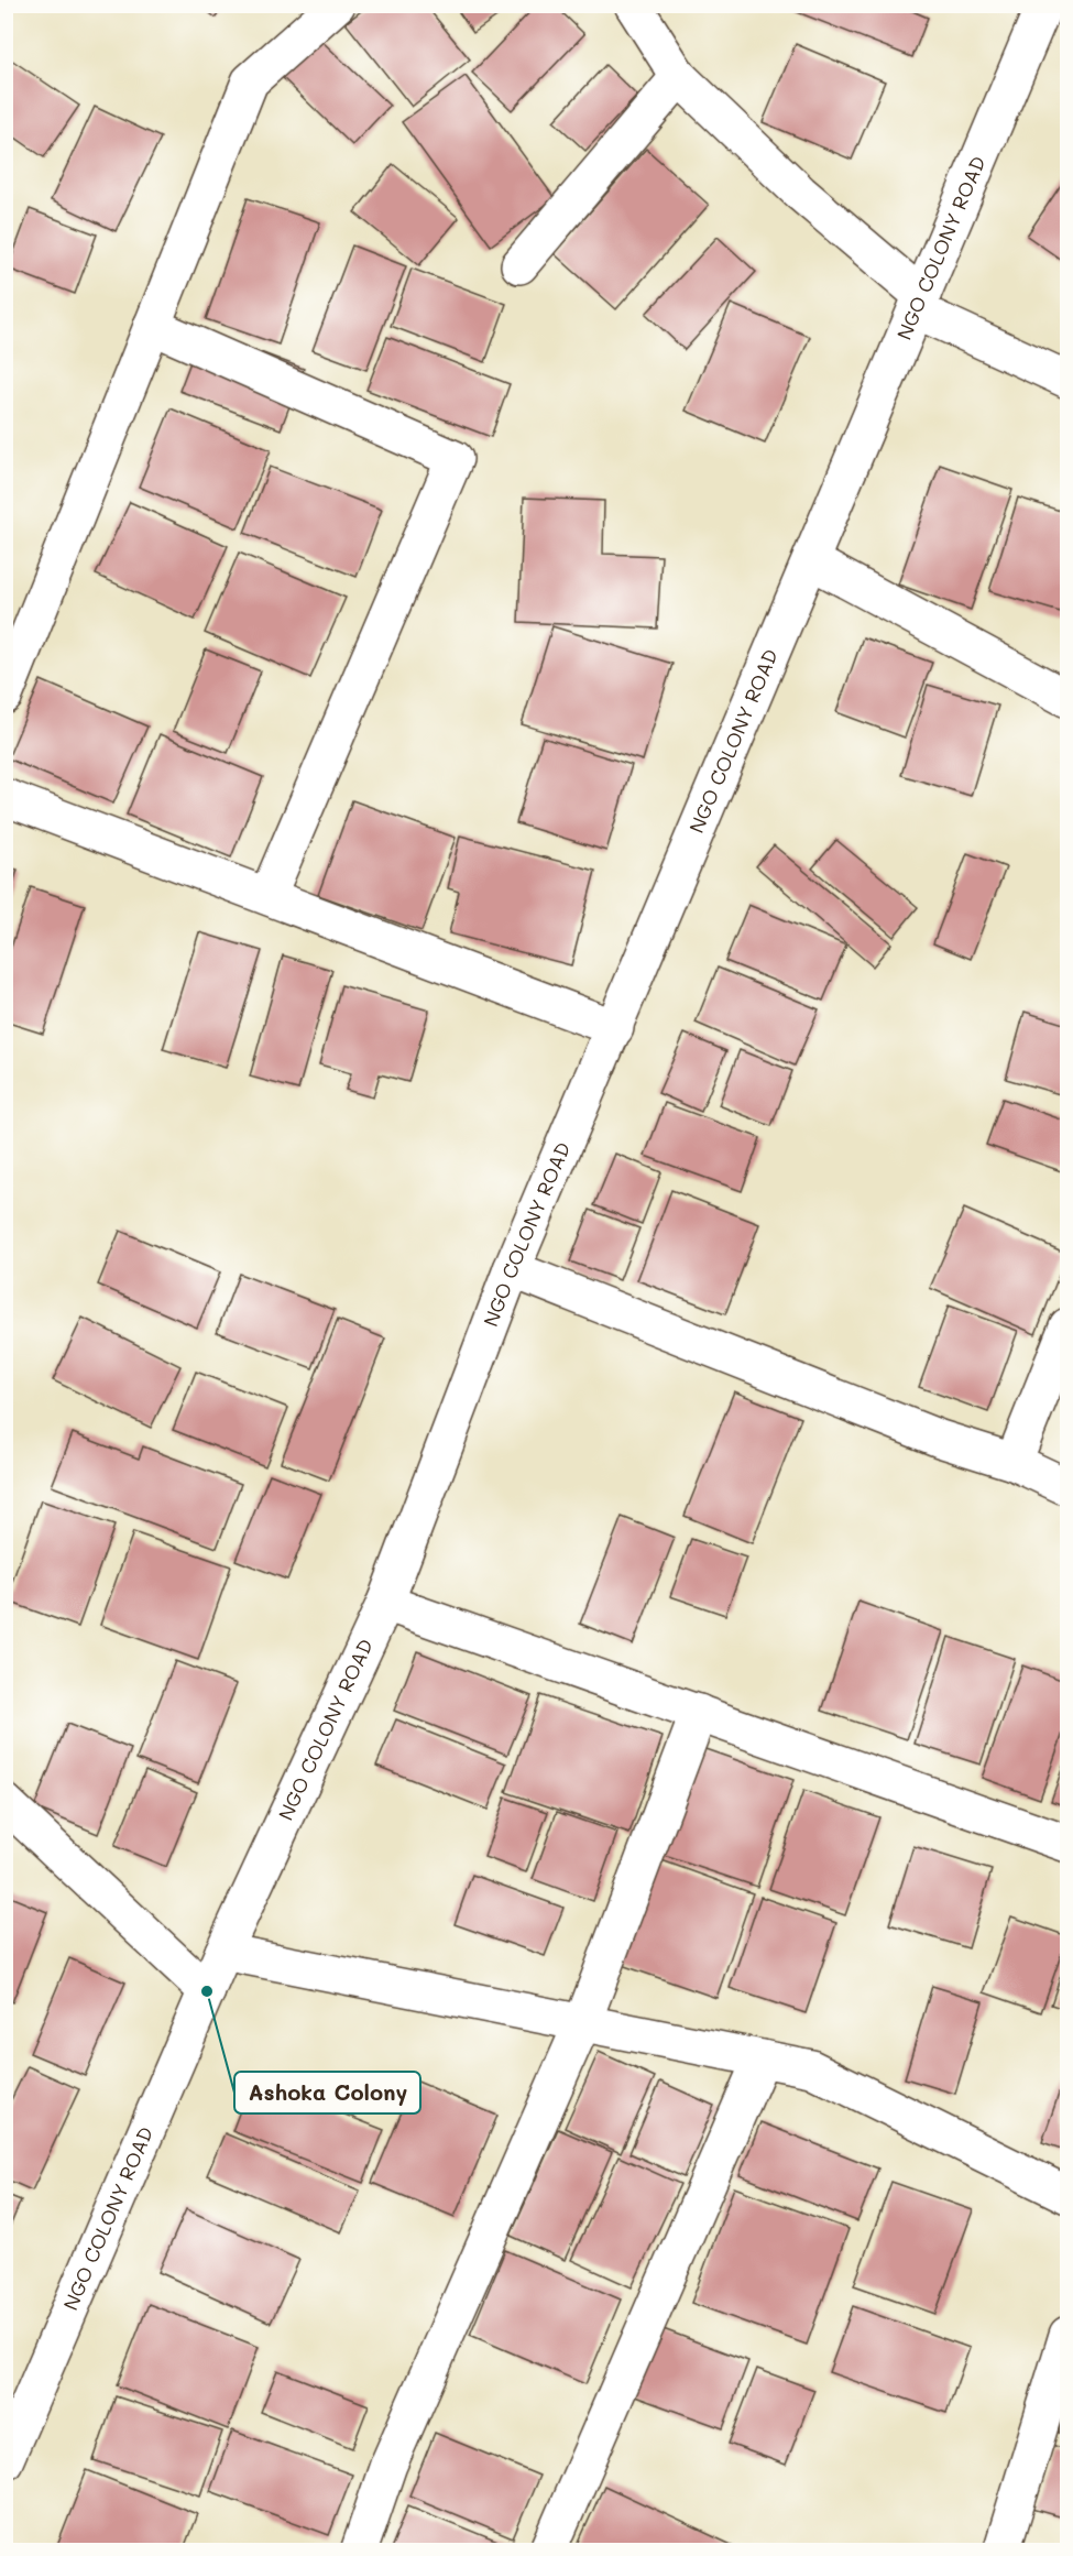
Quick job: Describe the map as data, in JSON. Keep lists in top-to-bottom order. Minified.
{"streets":{"street":["NGO COLONY ROAD"]},"places":["Ashoka Colony"]}
